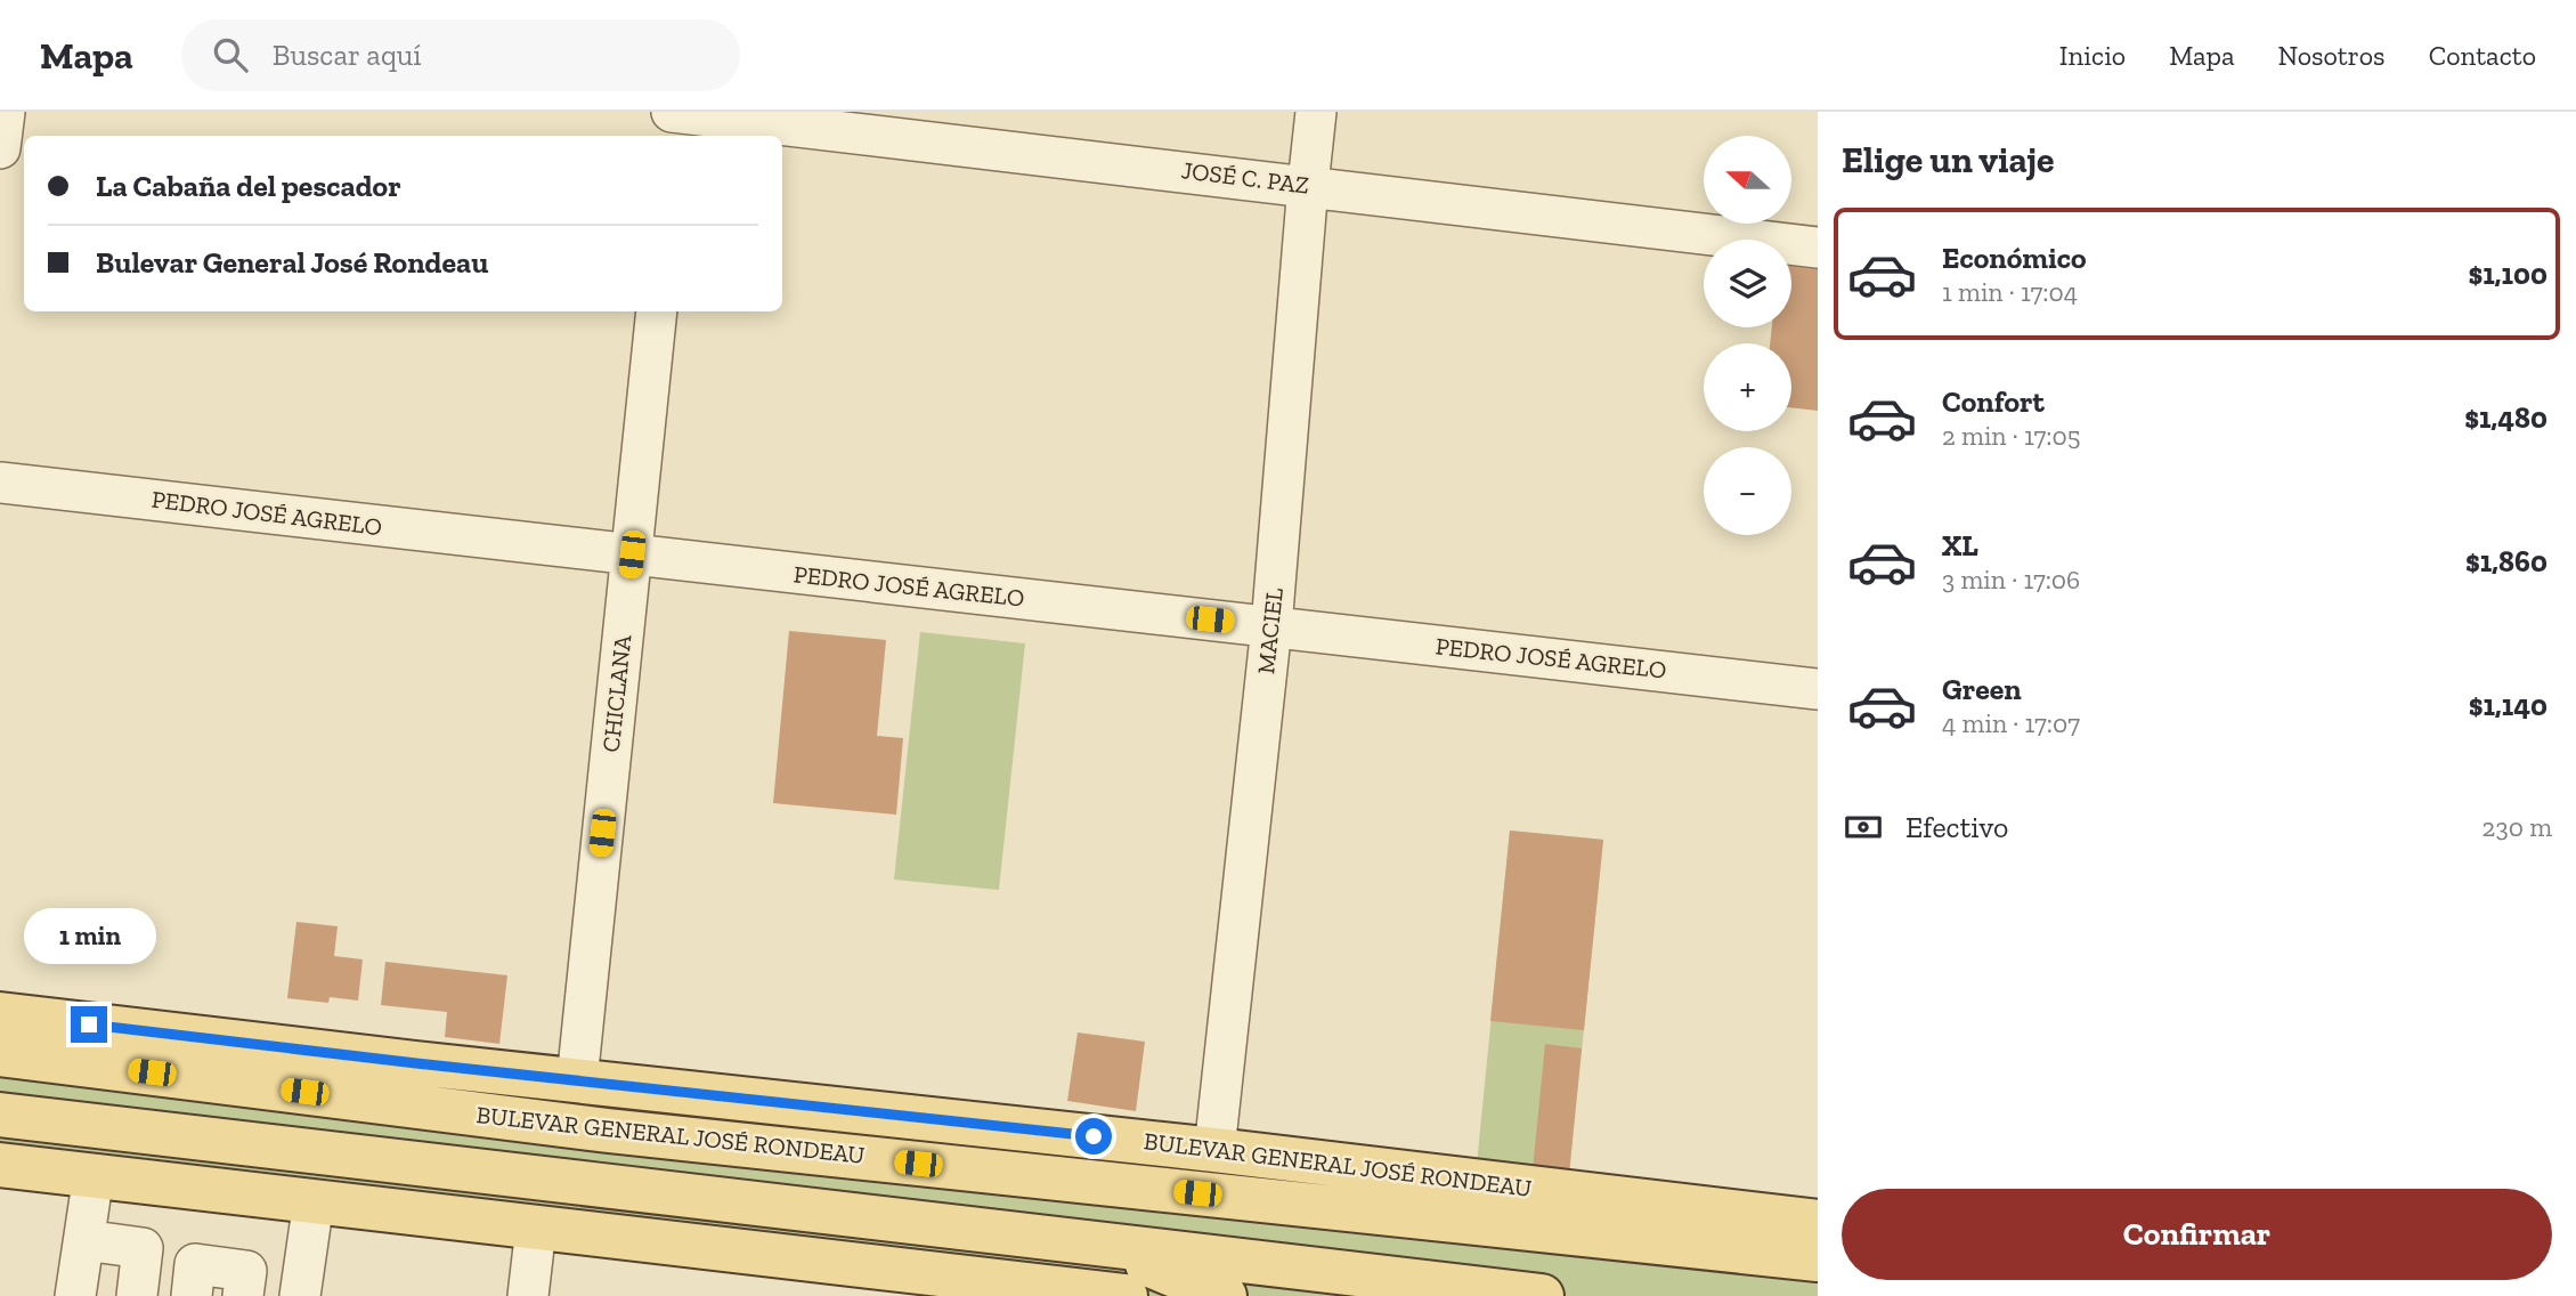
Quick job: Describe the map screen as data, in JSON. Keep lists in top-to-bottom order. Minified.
{"streets":{"main road":["BULEVAR GENERAL JOSÉ RONDEAU"],"street":["JOSÉ C. PAZ","PEDRO JOSÉ AGRELO","MACIEL","CHICLANA"]},"crossings":[["JOSÉ C. PAZ","MACIEL"],["PEDRO JOSÉ AGRELO","MACIEL"],["PEDRO JOSÉ AGRELO","CHICLANA"],["MACIEL","BULEVAR GENERAL JOSÉ RONDEAU"],["CHICLANA","BULEVAR GENERAL JOSÉ RONDEAU"]],"north":"left","page":{"header":"Mapa","search":"Buscar aquí","nav":["Inicio","Mapa","Nosotros","Contacto"],"heading":"Elige un viaje","map_buttons":["+","−"],"banner":["La Cabaña del pescador","Bulevar General José Rondeau"],"list":[{"name":"Económico","note":"1 min · 17:04","value":"$1,100"},{"name":"Confort","note":"2 min · 17:05","value":"$1,480"},{"name":"XL","note":"3 min · 17:06","value":"$1,860"},{"name":"Green","note":"4 min · 17:07","value":"$1,140"}],"pay":["Efectivo","230 m"],"bubble":"1 min","buttons":"Confirmar"}}
